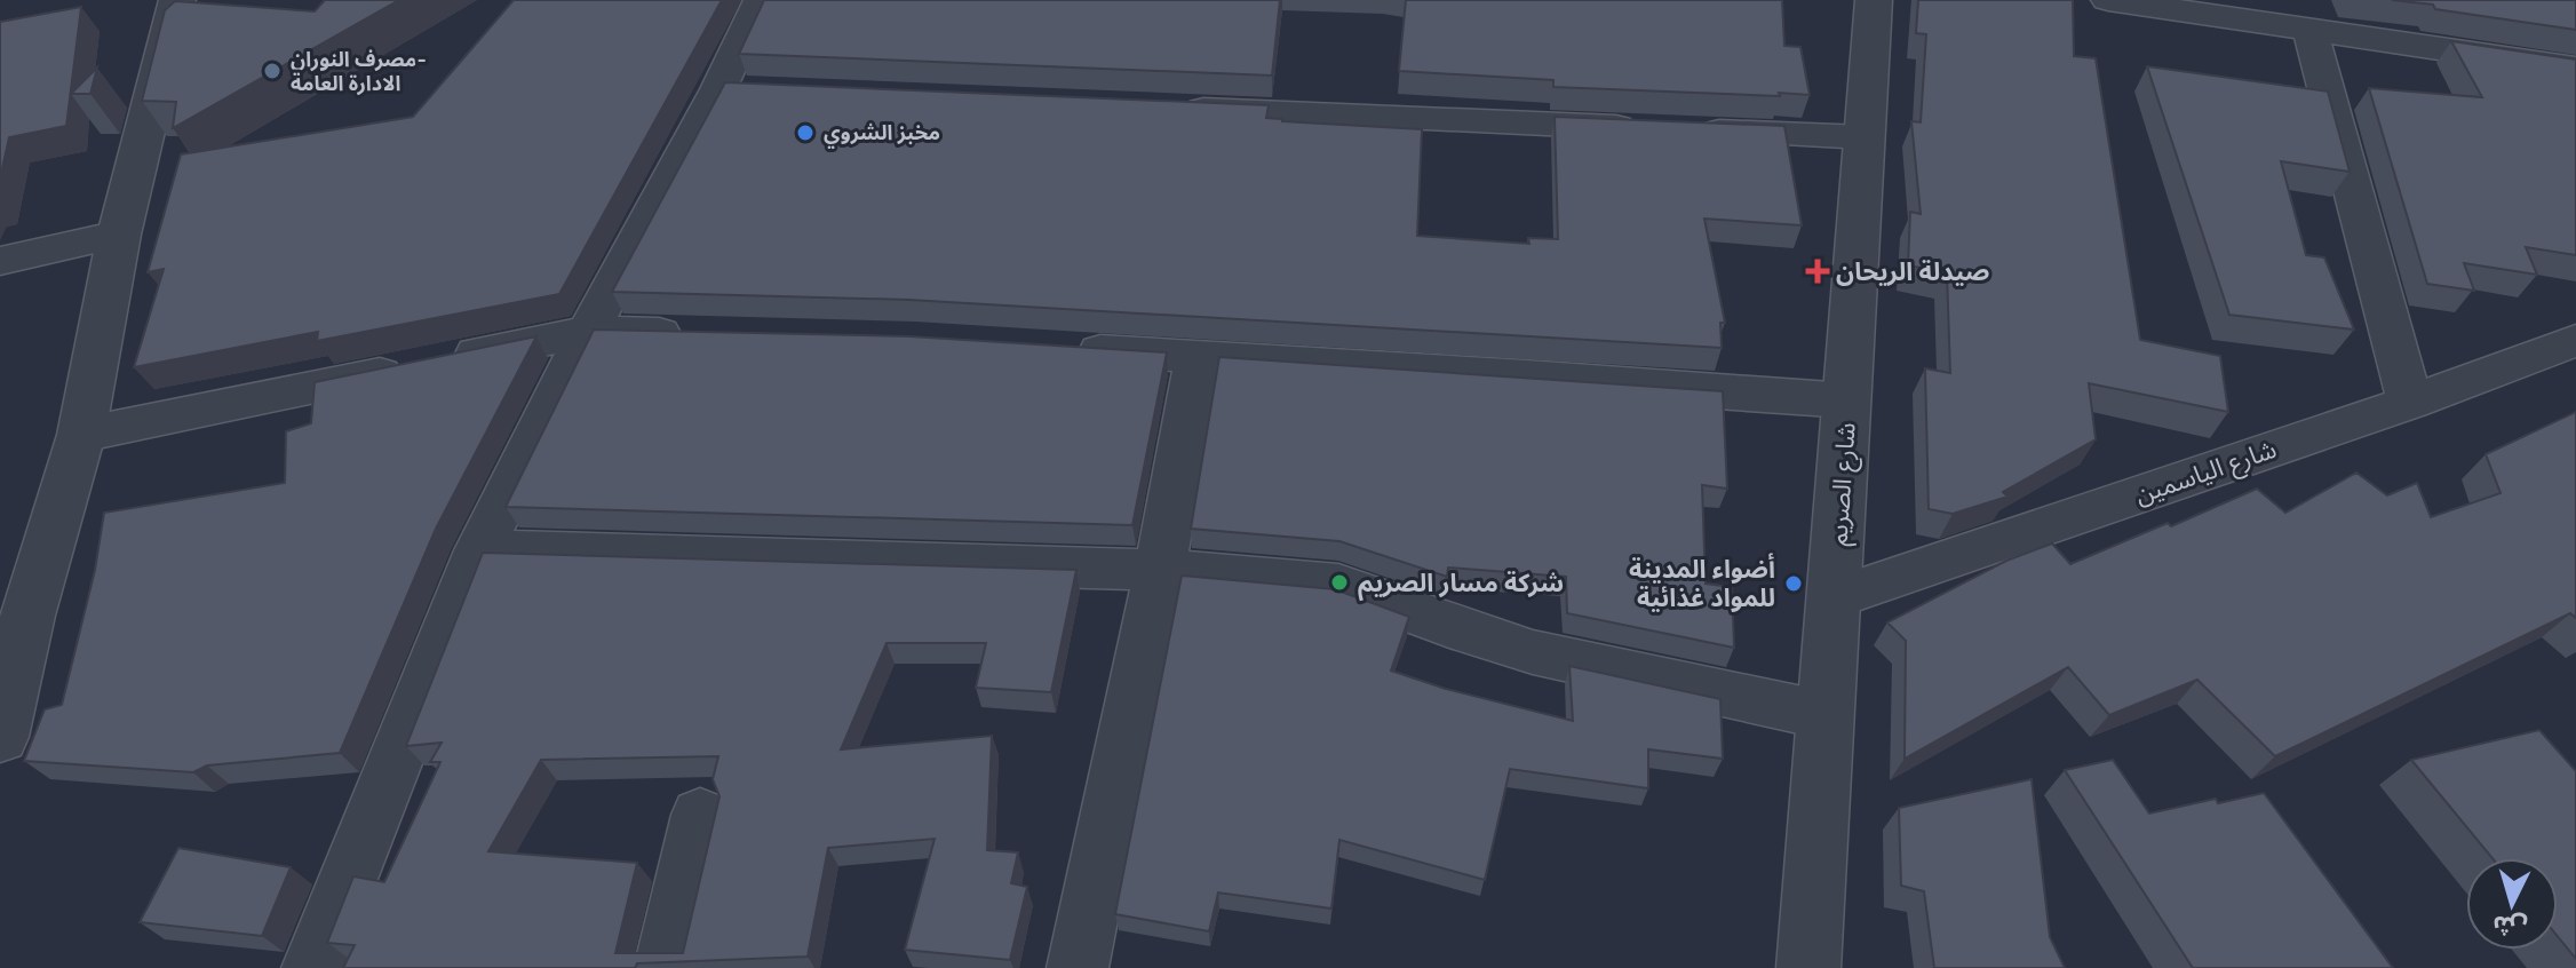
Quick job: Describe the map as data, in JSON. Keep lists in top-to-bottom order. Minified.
{"streets":{"street":["شارع الياسمين","شارع الصريم"]},"crossings":[["شارع الياسمين","شارع الصريم"]],"places":{"other":["مصرف النوران- الادارة العامة","مخبز الشروي","شركة مسار الصريم","أضواء المدينة للمواد غذائية"],"health":["صيدلة الريحان"]},"north":"bottom"}
